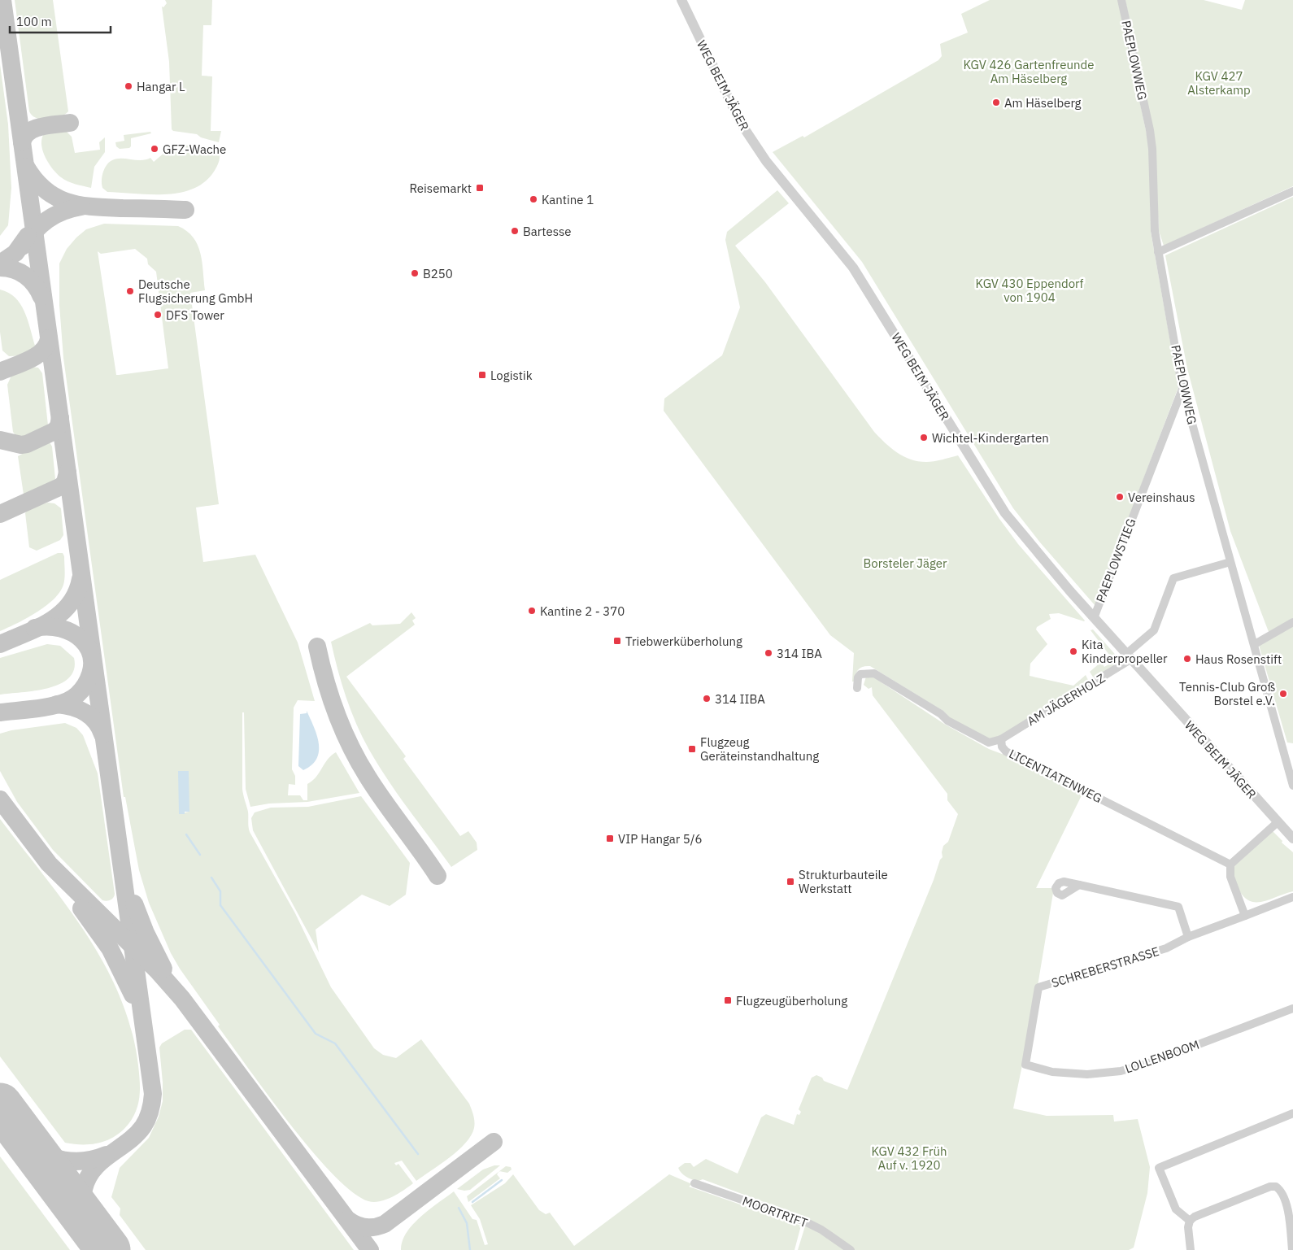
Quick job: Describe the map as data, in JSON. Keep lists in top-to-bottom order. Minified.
{"streets":{"street":["PAEPLOWWEG","WEG BEIM JÄGER","PAEPLOWSTIEG","AM JÄGERHOLZ","LICENTIATENWEG","SCHREBERSTRASSE","LOLLENBOOM","MOORTRIFT"]},"crossings":[["PAEPLOWWEG","PAEPLOWSTIEG"],["PAEPLOWWEG","AM JÄGERHOLZ"],["WEG BEIM JÄGER","PAEPLOWSTIEG"],["WEG BEIM JÄGER","AM JÄGERHOLZ"],["AM JÄGERHOLZ","LICENTIATENWEG"],["SCHREBERSTRASSE","LOLLENBOOM"]],"parks":["KGV 426 Gartenfreunde Am Häselberg","KGV 427 Alsterkamp","KGV 430 Eppendorf von 1904","Borsteler Jäger","KGV 432 Früh Auf v. 1920"],"places":{"other":["Hangar L","Am Häselberg","GFZ-Wache","Kantine 1","Bartesse","B250","Deutsche Flugsicherung GmbH","DFS Tower","Wichtel-Kindergarten","Vereinshaus","Kantine 2 - 370","Kita Kinderpropeller","314 IBA","Haus Rosenstift","Tennis-Club Groß Borstel e.V.","314 IIBA"],"transit":["Reisemarkt","Logistik","Triebwerküberholung","Flugzeug Geräteinstandhaltung","VIP Hangar 5/6","Strukturbauteile Werkstatt","Flugzeugüberholung"]},"scale_bar":"100 m"}
